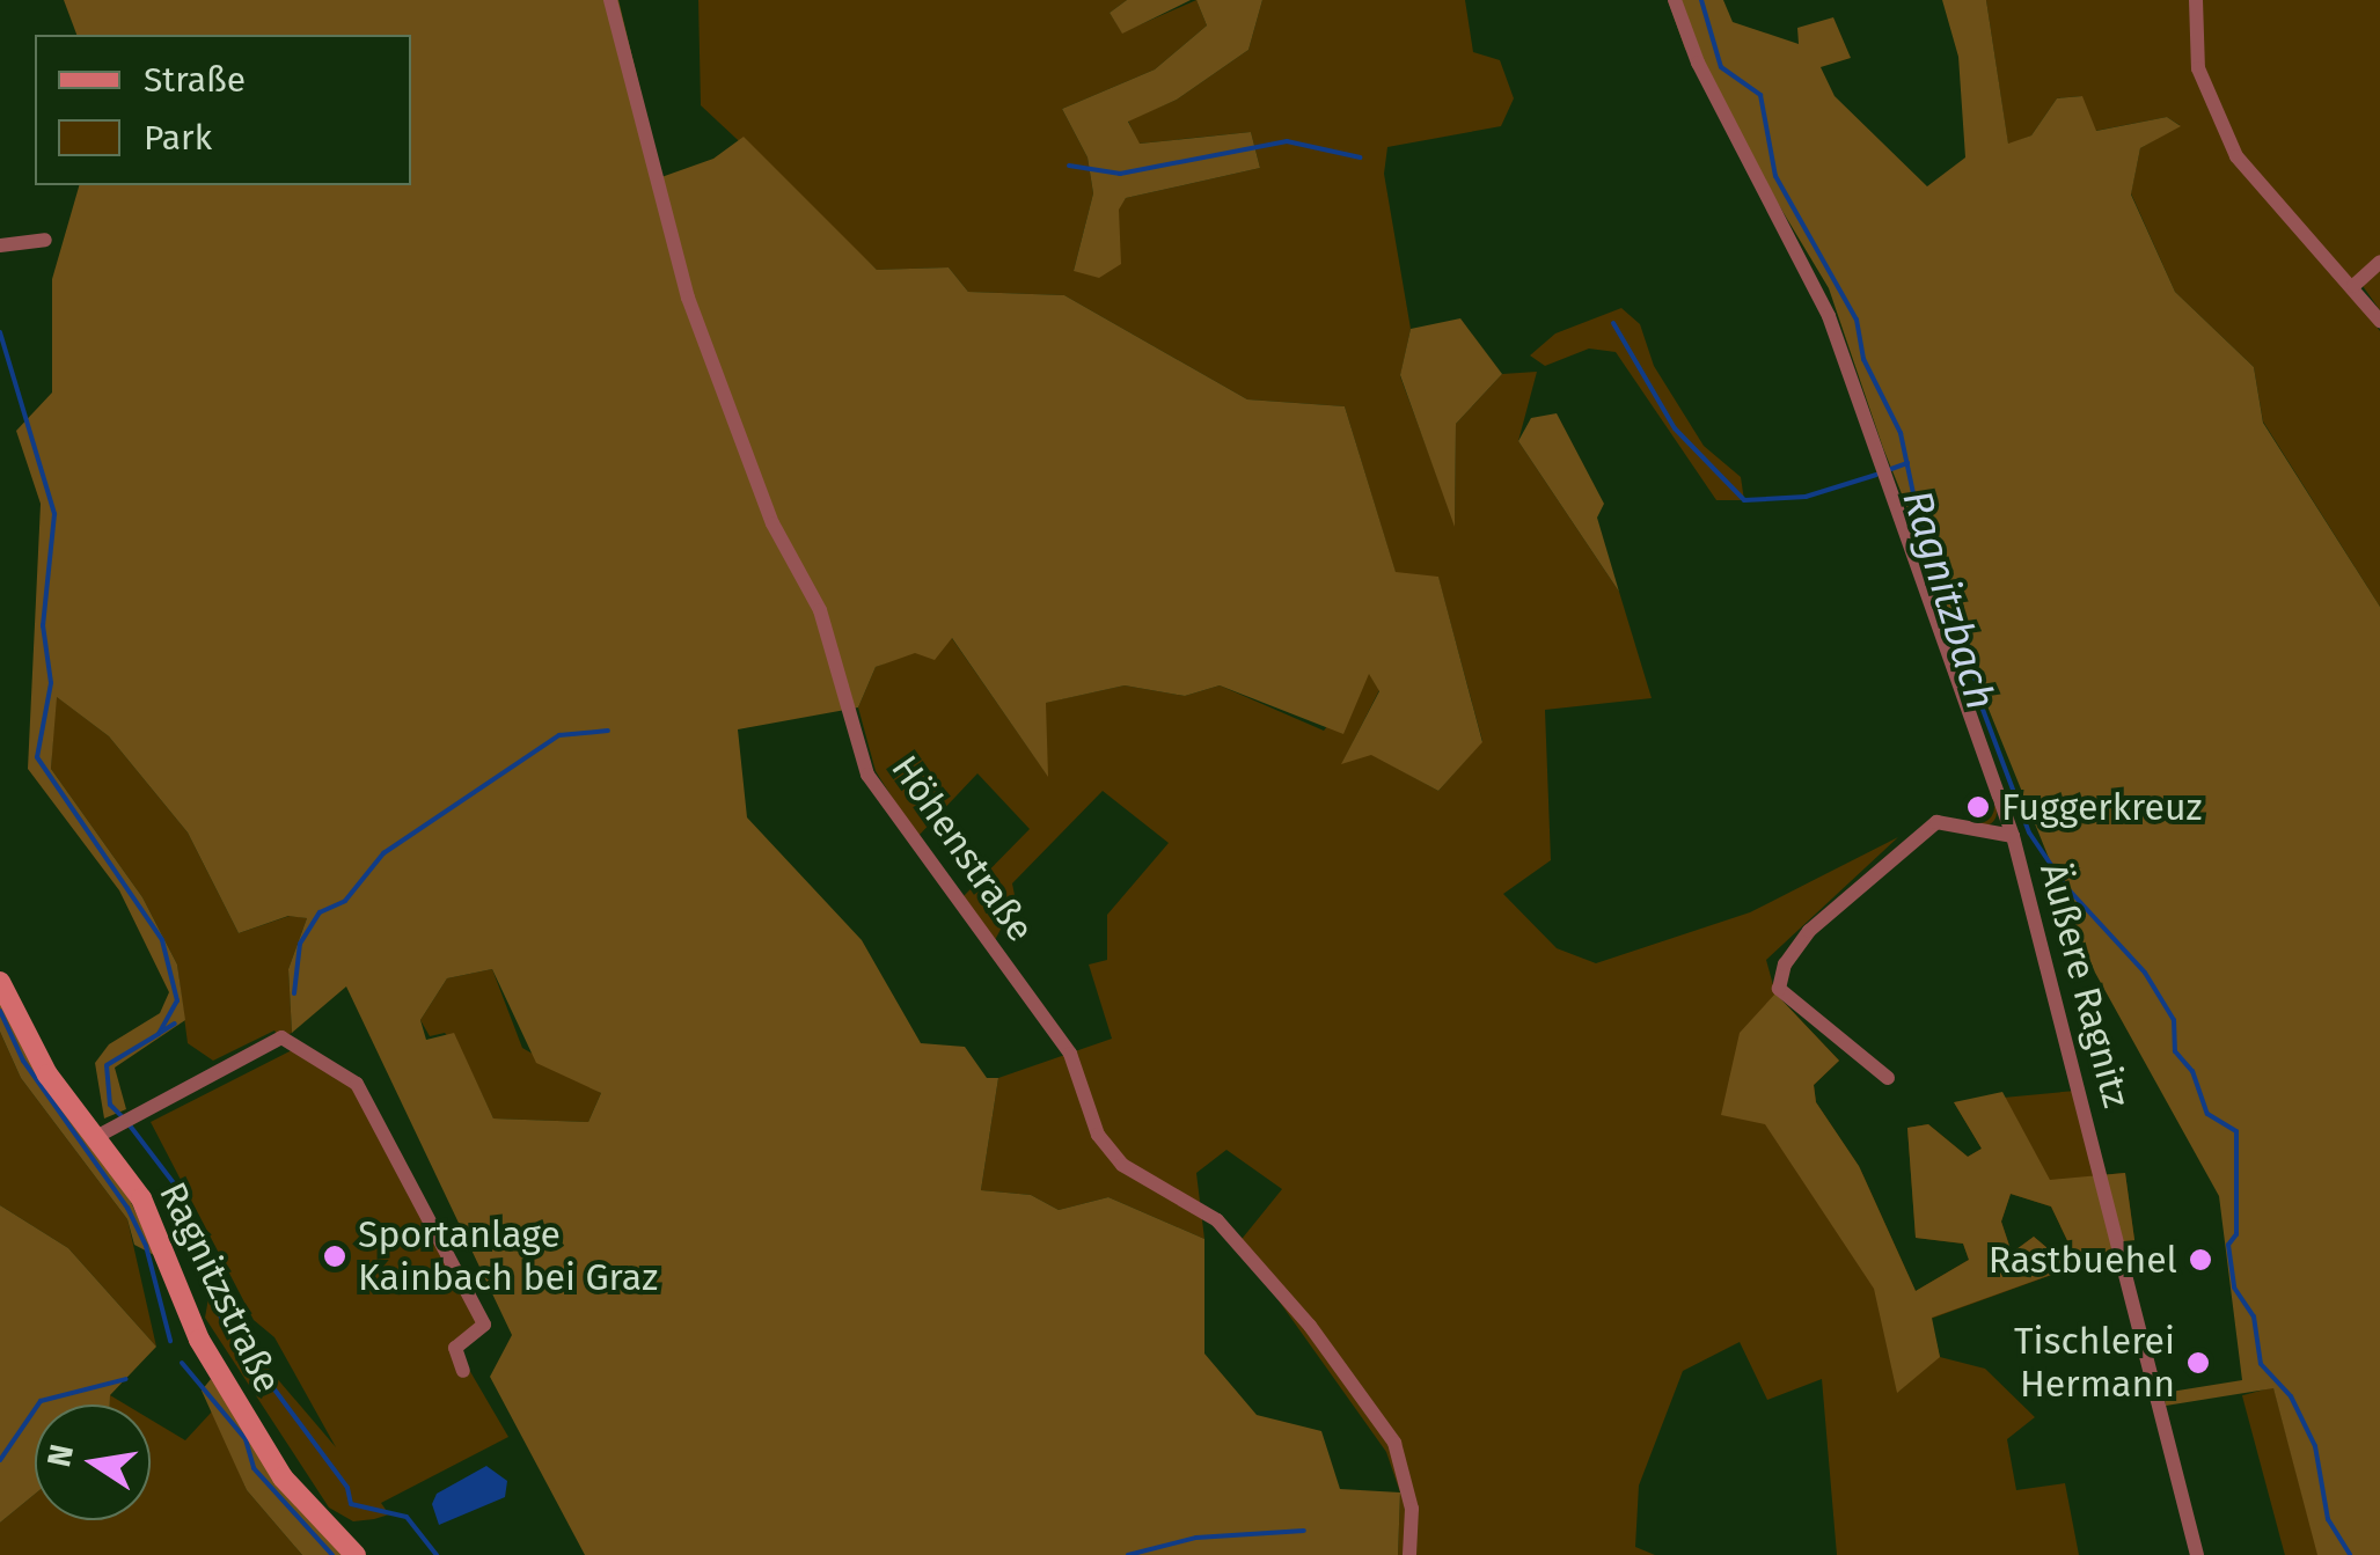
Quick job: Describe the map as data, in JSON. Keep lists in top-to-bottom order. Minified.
{"streets":{"main road":["Ragnitzstraße"],"street":["Höhenstraße","Äußere Ragnitz"]},"water":["Ragnitzbach"],"places":["Fuggerkreuz","Sportanlage Kainbach bei Graz","Rastbuehel","Tischlerei Hermann"],"legend":["Straße","Park"],"north":"left"}
